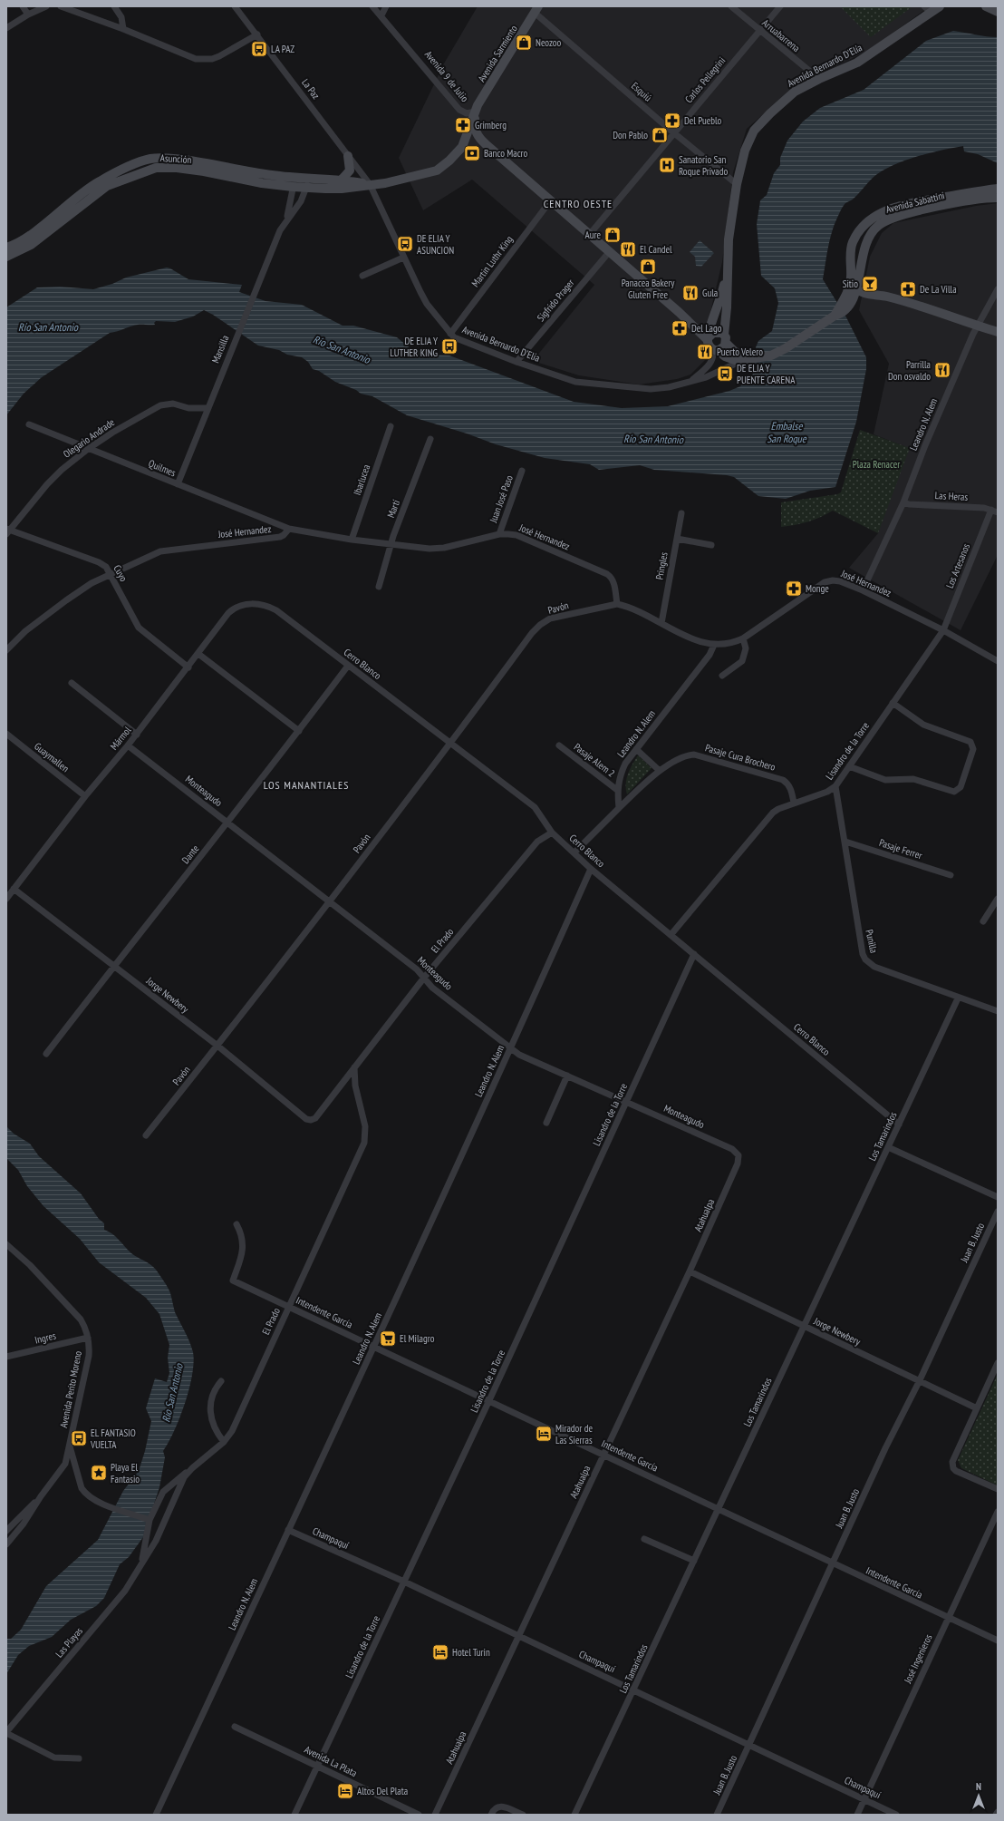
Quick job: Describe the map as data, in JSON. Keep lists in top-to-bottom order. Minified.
{"streets":{"main road":["Avenida Sarmiento","Avenida Bernardo D'Elía","Avenida 9 de Julio","Asunción","Avenida Sabattini"],"street":["Arruabarrena","Carlos Pellegrini","La Paz","Esquiú","Martin Luthr King","Sigfrido Prager","Mansilla","Leandro N. Alem","Olegario Andrade","Quilmes","Ibarlucea","Las Heras","Juan José Paso","Martí","José Hernandez","Pringles","Los Artesanos","Cuyo","Pavón","Cerro Blanco","Mármol","Lisandro de la Torre","Guaymallen","Pasaje Cura Brochero","Pasaje Alem 2","Monteagudo","Pasaje Ferrer","Dante","El Prado","Punilla","Jorge Newbery","Los Tamarindos","Atahualpa","Juan B. Justo","Intendente García","Ingres","Avenida Perito Moreno","Champaquí","Las Playas","José Ingenieros","Avenida La Plata"]},"crossings":[["Arruabarrena","Avenida Bernardo D'Elía"],["Arruabarrena","Carlos Pellegrini"],["Avenida Sarmiento","Avenida 9 de Julio"],["Avenida Sarmiento","Esquiú"],["Avenida Sarmiento","Asunción"],["Avenida Bernardo D'Elía","Avenida 9 de Julio"],["Avenida Bernardo D'Elía","La Paz"],["Avenida Bernardo D'Elía","Esquiú"],["Avenida Bernardo D'Elía","Asunción"],["Avenida Bernardo D'Elía","Martin Luthr King"],["Avenida Bernardo D'Elía","Sigfrido Prager"],["Avenida 9 de Julio","Carlos Pellegrini"],["Avenida 9 de Julio","Asunción"],["Avenida 9 de Julio","Martin Luthr King"],["Avenida 9 de Julio","Sigfrido Prager"],["Carlos Pellegrini","Esquiú"],["La Paz","Asunción"],["Asunción","Mansilla"],["Mansilla","Olegario Andrade"],["Mansilla","Quilmes"],["Leandro N. Alem","Las Heras"],["Leandro N. Alem","José Hernandez"],["Leandro N. Alem","Cerro Blanco"],["Leandro N. Alem","Pasaje Cura Brochero"],["Leandro N. Alem","Pasaje Alem 2"],["Leandro N. Alem","Monteagudo"],["Leandro N. Alem","Intendente García"],["Leandro N. Alem","Champaquí"],["Olegario Andrade","Quilmes"],["Olegario Andrade","Cuyo"],["Quilmes","José Hernandez"],["Ibarlucea","José Hernandez"],["Las Heras","Los Artesanos"],["Juan José Paso","José Hernandez"],["Martí","José Hernandez"],["José Hernandez","Pringles"],["José Hernandez","Los Artesanos"],["José Hernandez","Cuyo"],["José Hernandez","Pavón"],["José Hernandez","Lisandro de la Torre"],["Los Artesanos","Lisandro de la Torre"],["Cuyo","Mármol"],["Pavón","Cerro Blanco"],["Pavón","Monteagudo"],["Pavón","Jorge Newbery"],["Cerro Blanco","Mármol"],["Cerro Blanco","Lisandro de la Torre"],["Cerro Blanco","Dante"],["Cerro Blanco","El Prado"],["Cerro Blanco","Los Tamarindos"],["Mármol","Guaymallen"],["Mármol","Monteagudo"],["Mármol","Jorge Newbery"],["Lisandro de la Torre","Pasaje Cura Brochero"],["Lisandro de la Torre","Monteagudo"],["Lisandro de la Torre","Punilla"],["Lisandro de la Torre","Intendente García"],["Lisandro de la Torre","Champaquí"],["Lisandro de la Torre","Avenida La Plata"],["Monteagudo","Dante"],["Monteagudo","El Prado"],["Monteagudo","Atahualpa"],["Pasaje Ferrer","Punilla"],["Dante","Jorge Newbery"],["El Prado","Jorge Newbery"],["El Prado","Intendente García"],["El Prado","Las Playas"],["Punilla","Los Tamarindos"],["Jorge Newbery","Los Tamarindos"],["Jorge Newbery","Atahualpa"],["Jorge Newbery","Juan B. Justo"],["Los Tamarindos","Intendente García"],["Los Tamarindos","Champaquí"],["Atahualpa","Intendente García"],["Atahualpa","Champaquí"],["Juan B. Justo","Intendente García"],["Juan B. Justo","Champaquí"],["Intendente García","José Ingenieros"],["Ingres","Avenida Perito Moreno"],["Champaquí","José Ingenieros"]],"districts":["CENTRO OESTE","LOS MANANTIALES"],"water":["Río San Antonio","Embalse San Roque"],"parks":["Plaza Renacer"],"places":{"shop":["Neozoo","Don Pablo","Aure","Panacea Bakery Gluten Free"],"bus stop":["LA PAZ","DE ELIA Y ASUNCION","DE ELIA Y LUTHER KING","DE ELIA Y PUENTE CARENA","EL FANTASIO VUELTA"],"pharmacy":["Del Pueblo","Grimberg","De La Villa","Del Lago","Monge"],"bank":["Banco Macro"],"hospital":["Sanatorio San Roque Privado"],"restaurant":["El Candel","Gula","Puerto Velero","Parrilla Don osvaldo"],"bar":["Sitio"],"supermarket":["El Milagro"],"hotel":["Mirador de Las Sierras","Hotel Turin","Altos Del Plata"],"place":["Playa El Fantasio"]},"north":"top"}
